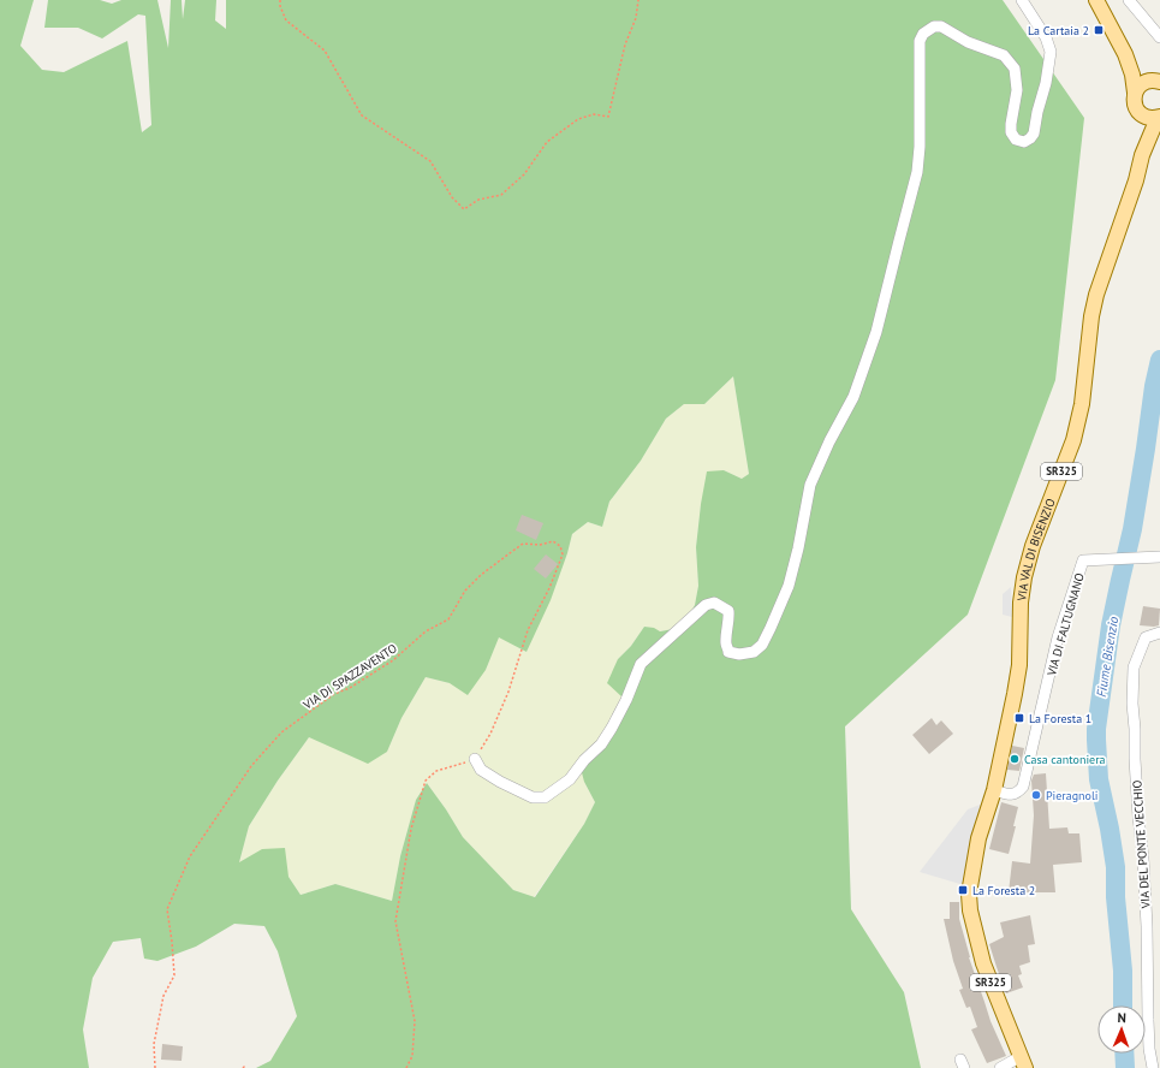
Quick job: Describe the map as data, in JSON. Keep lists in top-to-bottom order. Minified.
{"streets":{"main road":["SR325","VIA VAL DI BISENZIO"],"street":["VIA DI FALTUGNANO","VIA DEL PONTE VECCHIO"],"path":["VIA DI SPAZZAVENTO"]},"crossings":[["SR325","VIA VAL DI BISENZIO"],["VIA VAL DI BISENZIO","VIA DI FALTUGNANO"]],"water":["Fiume Bisenzio"],"places":{"transit":["La Cartaia 2","La Foresta 1","La Foresta 2"],"other":["Casa cantoniera","Pieragnoli"]},"north":"top"}
